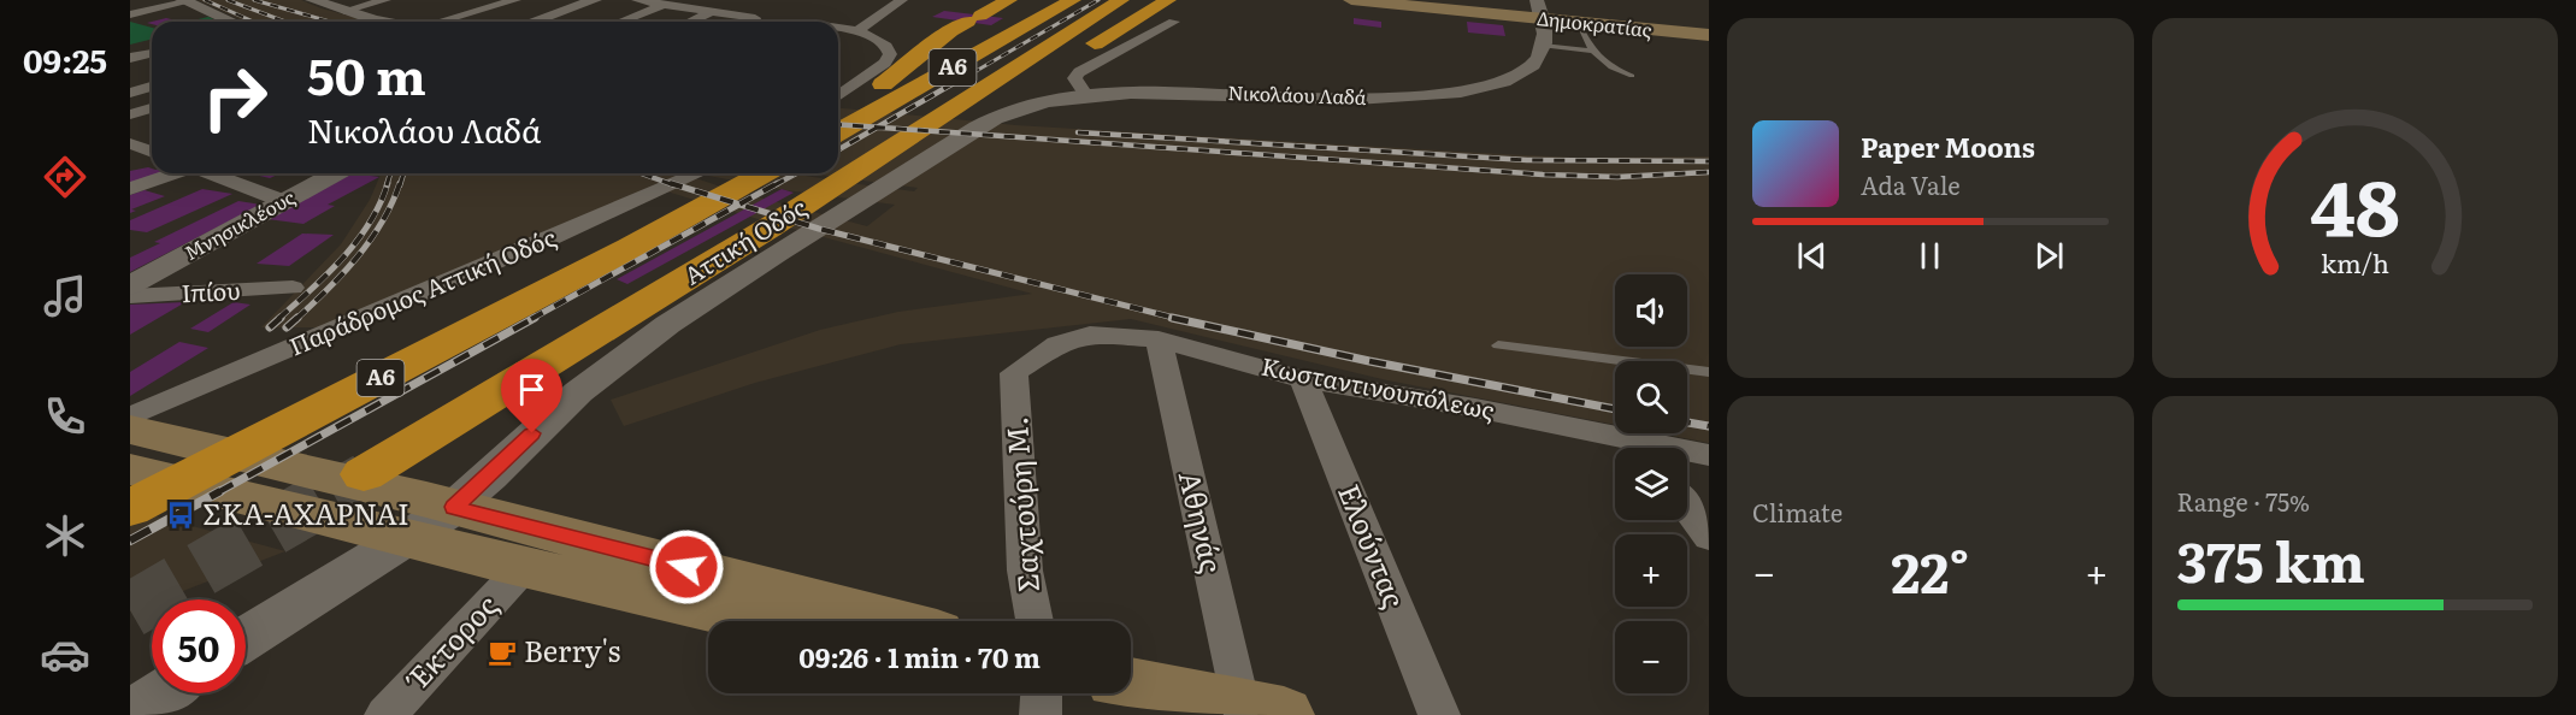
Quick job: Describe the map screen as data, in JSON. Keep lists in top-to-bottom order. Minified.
{"streets":{"highway":["Α6","Αττική Οδός"],"main road":["Δημοκρατίας"],"street":["Νικολάου Λαδά","Μνησικλέους","Ιπίου","Παράδρομος Αττική Οδός","Κωσταντινουπόλεως","Σαχτούρη Μ.","Αθηνάς","Ελούντας","Έκτορος"]},"crossings":[["Δημοκρατίας","Νικολάου Λαδά"],["Κωσταντινουπόλεως","Σαχτούρη Μ."],["Κωσταντινουπόλεως","Αθηνάς"],["Κωσταντινουπόλεως","Ελούντας"]],"places":{"bus stop":["ΣΚΑ-ΑΧΑΡΝΑΙ"],"cafe":["Berry's"]},"page":{"tabs":"09:25","turn":["50 m","Νικολάου Λαδά"],"song":["Paper Moons","Ada Vale"],"map_buttons":["+","−"],"tile":["Climate",["Range · 75%","375 km"]],"heat":["−","22°","+"],"limit":"50","trip":"09:26 · 1 min · 70 m","gauge":["48","km/h"]}}
